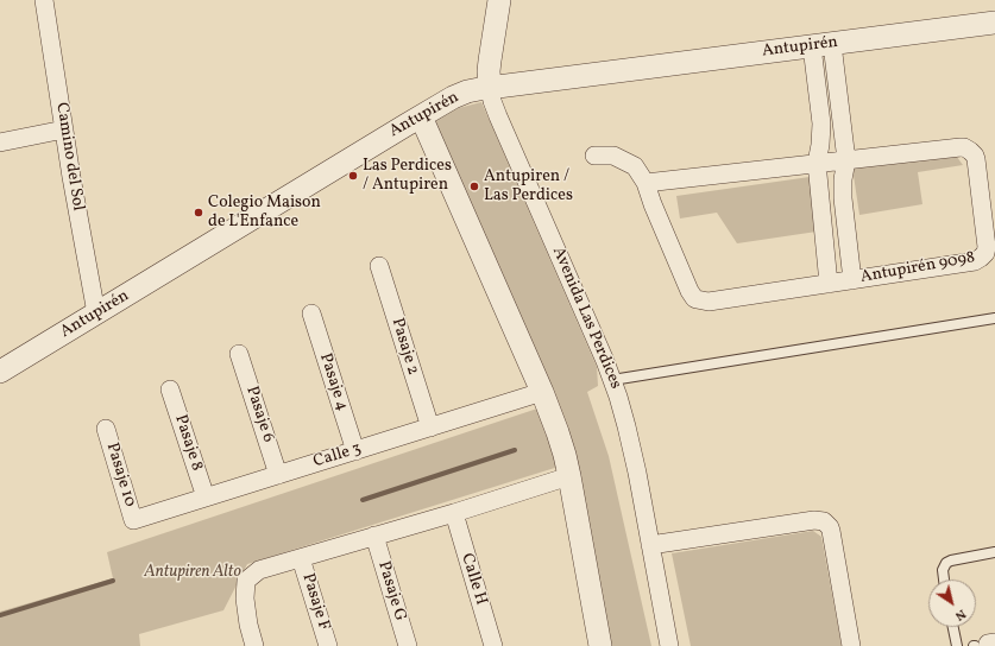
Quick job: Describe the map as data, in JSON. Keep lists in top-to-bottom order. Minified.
{"streets":{"street":["Antupirén","Camino del Sol","Antupirén 9098","Avenida Las Perdices","Pasaje 2","Pasaje 4","Pasaje 6","Pasaje 8","Calle 3","Pasaje 10","Calle H","Pasaje G","Pasaje F"]},"crossings":[["Antupirén","Camino del Sol"],["Antupirén","Antupirén 9098"],["Antupirén","Avenida Las Perdices"],["Pasaje 2","Calle 3"],["Pasaje 4","Calle 3"],["Pasaje 6","Calle 3"],["Pasaje 8","Calle 3"],["Calle 3","Pasaje 10"]],"parks":["Antupiren Alto"],"places":["Las Perdices / Antupiren","Antupiren / Las Perdices","Colegio Maison de L'Enfance"],"north":"bottom right"}
